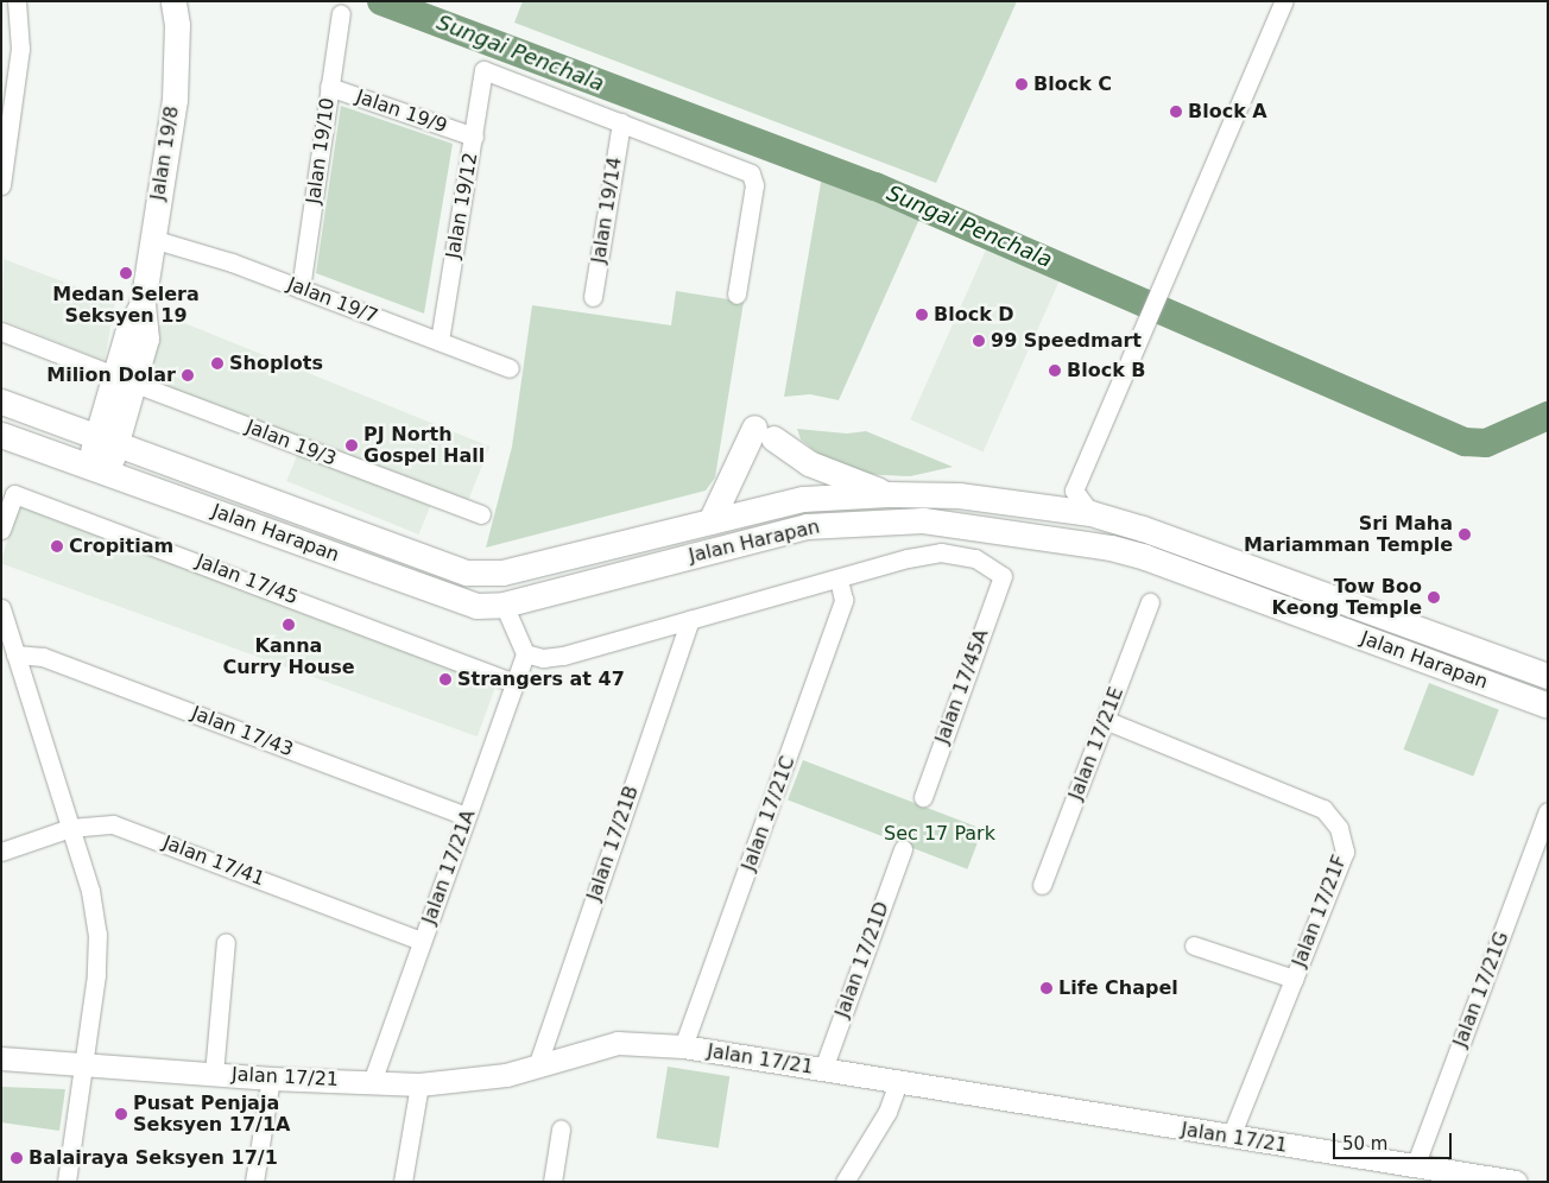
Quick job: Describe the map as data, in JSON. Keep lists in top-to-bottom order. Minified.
{"streets":{"main road":["Jalan 19/8","Jalan Harapan"],"street":["Jalan 19/9","Jalan 19/10","Jalan 19/12","Jalan 19/14","Jalan 19/7","Jalan 19/3","Jalan 17/45","Jalan 17/45A","Jalan 17/43","Jalan 17/21E","Jalan 17/21C","Jalan 17/21B","Jalan 17/41","Jalan 17/21A","Jalan 17/21F","Jalan 17/21D","Jalan 17/21G","Jalan 17/21"]},"crossings":[["Jalan 19/9","Jalan 19/10"],["Jalan 19/9","Jalan 19/12"],["Jalan 19/10","Jalan 19/7"],["Jalan 19/8","Jalan 19/7"],["Jalan 19/8","Jalan 19/3"],["Jalan 19/8","Jalan Harapan"],["Jalan 19/12","Jalan 19/14"],["Jalan 19/12","Jalan 19/7"],["Jalan 17/45","Jalan 17/21A"],["Jalan 17/45A","Jalan 17/21C"],["Jalan 17/43","Jalan 17/21A"],["Jalan 17/21E","Jalan 17/21F"],["Jalan 17/21C","Jalan 17/21"],["Jalan 17/21B","Jalan 17/21"],["Jalan 17/41","Jalan 17/21A"],["Jalan 17/21A","Jalan 17/21"],["Jalan 17/21F","Jalan 17/21"],["Jalan 17/21D","Jalan 17/21"],["Jalan 17/21G","Jalan 17/21"]],"water":["Sungai Penchala"],"parks":["Sec 17 Park"],"places":["Block C","Block A","Medan Selera Seksyen 19","Block D","99 Speedmart","Shoplots","Block B","Milion Dolar","PJ North Gospel Hall","Sri Maha Mariamman Temple","Cropitiam","Tow Boo Keong Temple","Kanna Curry House","Strangers at 47","Life Chapel","Pusat Penjaja Seksyen 17/1A","Balairaya Seksyen 17/1"],"scale_bar":"50 m"}
